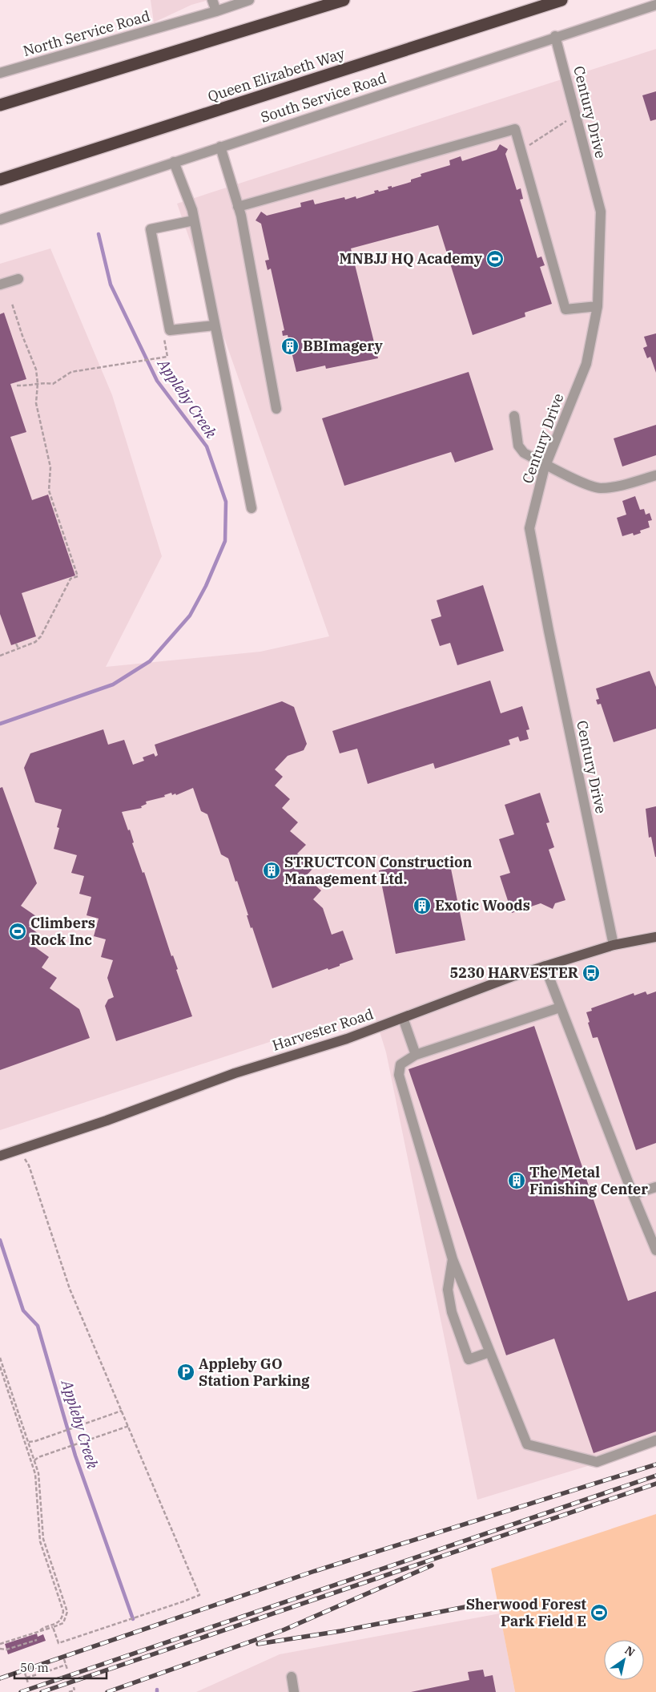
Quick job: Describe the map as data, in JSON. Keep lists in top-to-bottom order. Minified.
{"streets":{"highway":["Queen Elizabeth Way"],"main road":["Harvester Road"],"street":["North Service Road","South Service Road","Century Drive"]},"crossings":[["South Service Road","Century Drive"],["Century Drive","Harvester Road"]],"water":["Appleby Creek"],"places":{"sports":["MNBJJ HQ Academy","Climbers Rock Inc","Sherwood Forest Park Field E"],"building":["BBImagery","STRUCTCON Construction Management Ltd.","Exotic Woods","The Metal Finishing Center"],"bus stop":["5230 HARVESTER"],"parking":["Appleby GO Station Parking"]},"scale_bar":"50 m","north":"top right"}
